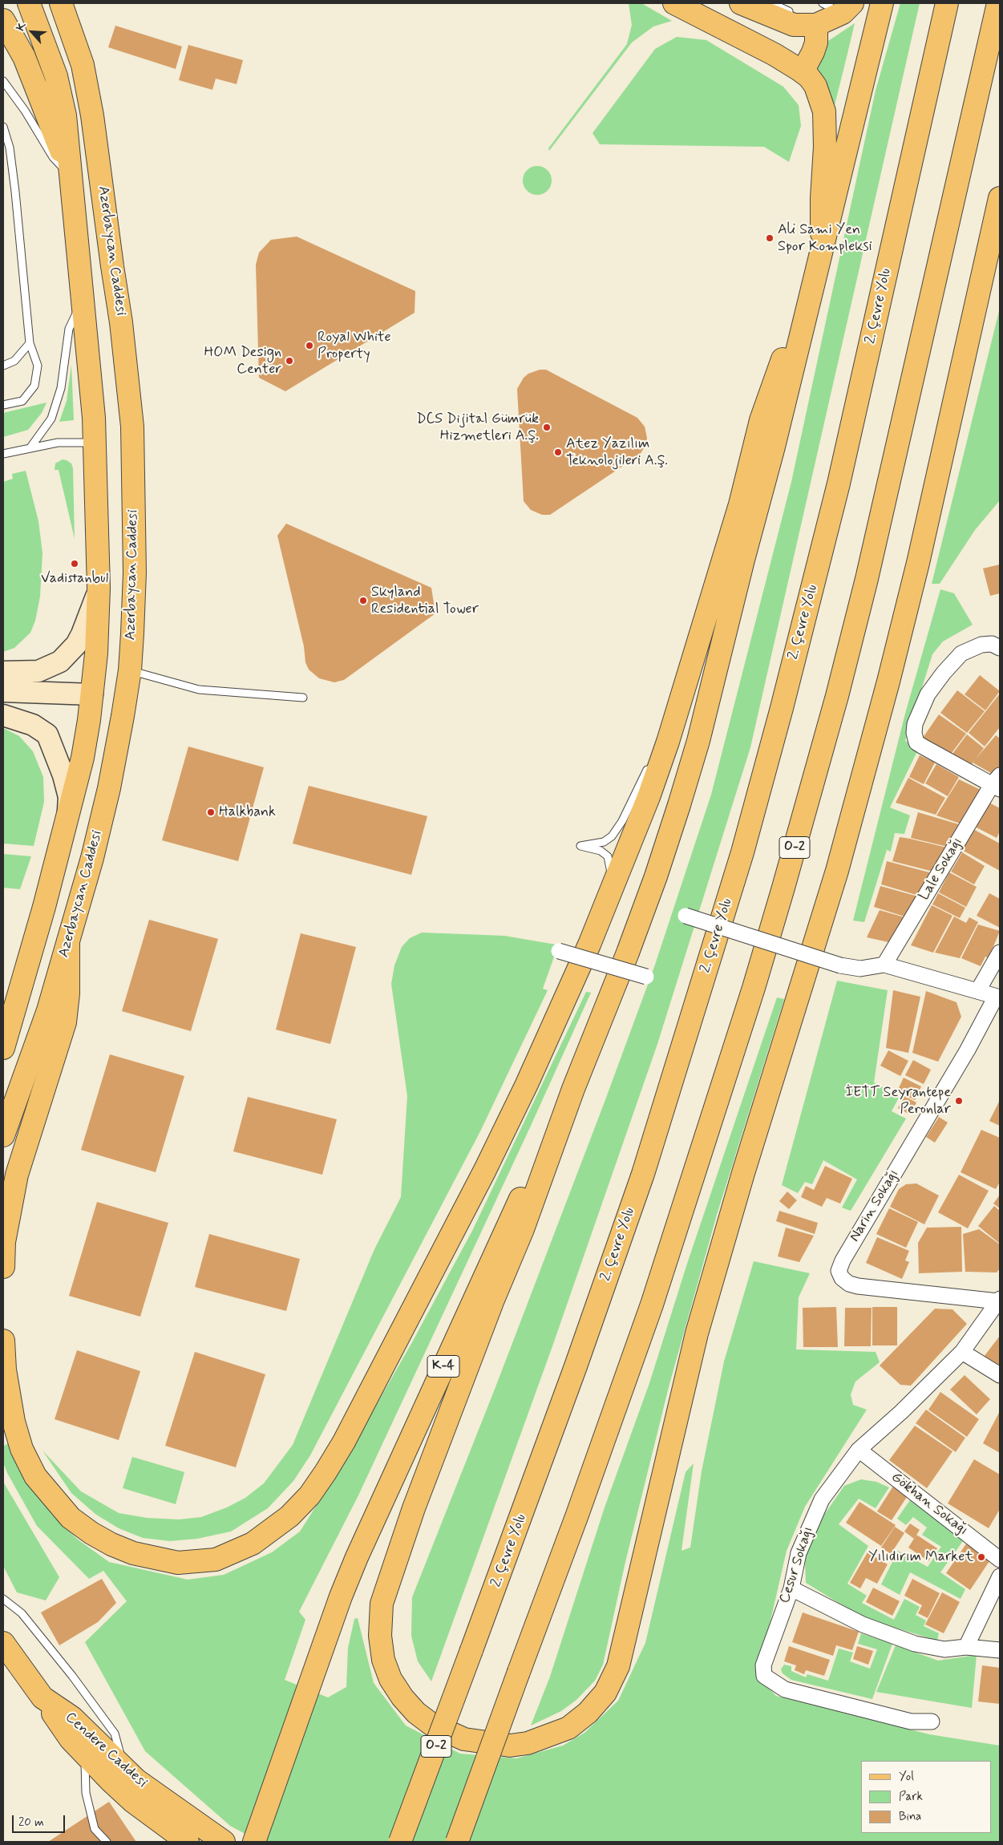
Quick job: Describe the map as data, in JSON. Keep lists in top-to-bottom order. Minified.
{"streets":{"main road":["Azerbaycan Caddesi","2. Çevre Yolu","O-2","K-4","Cendere Caddesi"],"street":["Lale Sokağı","Narin Sokağı","Gökhan Sokağı","Cesur Sokağı"]},"crossings":[["Narin Sokağı","Cesur Sokağı"],["Gökhan Sokağı","Cesur Sokağı"]],"places":["Ali Sami Yen Spor Kompleksi","Royal White Property","HOM Design Center","DCS Dijital Gümrük Hizmetleri A.Ş.","Atez Yazılım Teknolojileri A.Ş.","Vadistanbul","Skyland Residential Tower","Halkbank","İETT Seyrantepe Peronlar","Yılıdırım Market"],"legend":["Yol","Park","Bina"],"scale_bar":"20 m","north":"top left"}
